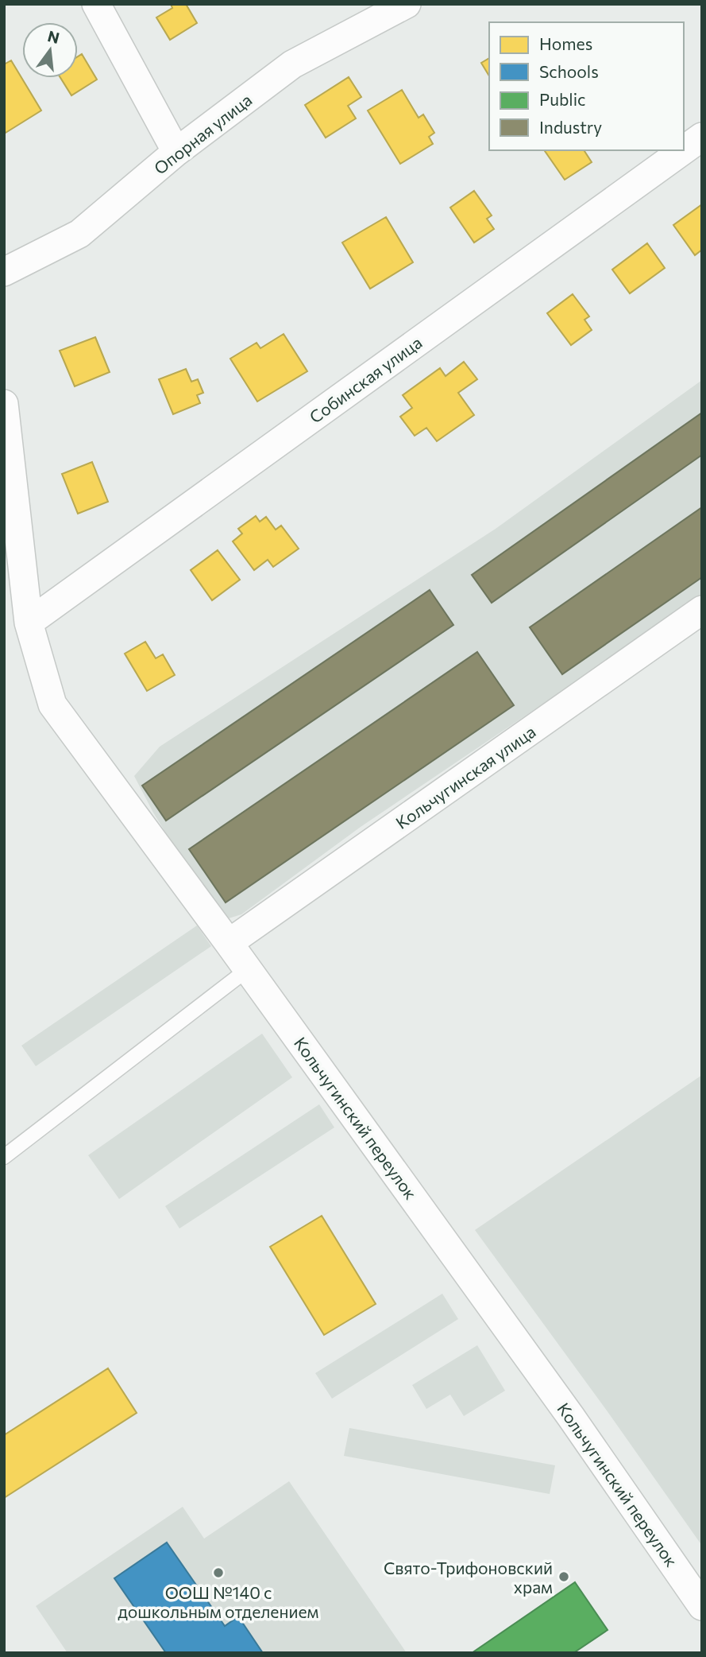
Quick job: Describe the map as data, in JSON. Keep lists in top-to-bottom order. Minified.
{"streets":{"street":["Опорная улица","Собинская улица","Кольчугинская улица","Кольчугинский переулок"]},"crossings":[["Собинская улица","Кольчугинский переулок"],["Кольчугинская улица","Кольчугинский переулок"]],"places":["ООШ №140 с дошкольным отделением","Свято-Трифоновский храм"],"legend":["Homes","Schools","Public","Industry"],"north":"top"}
